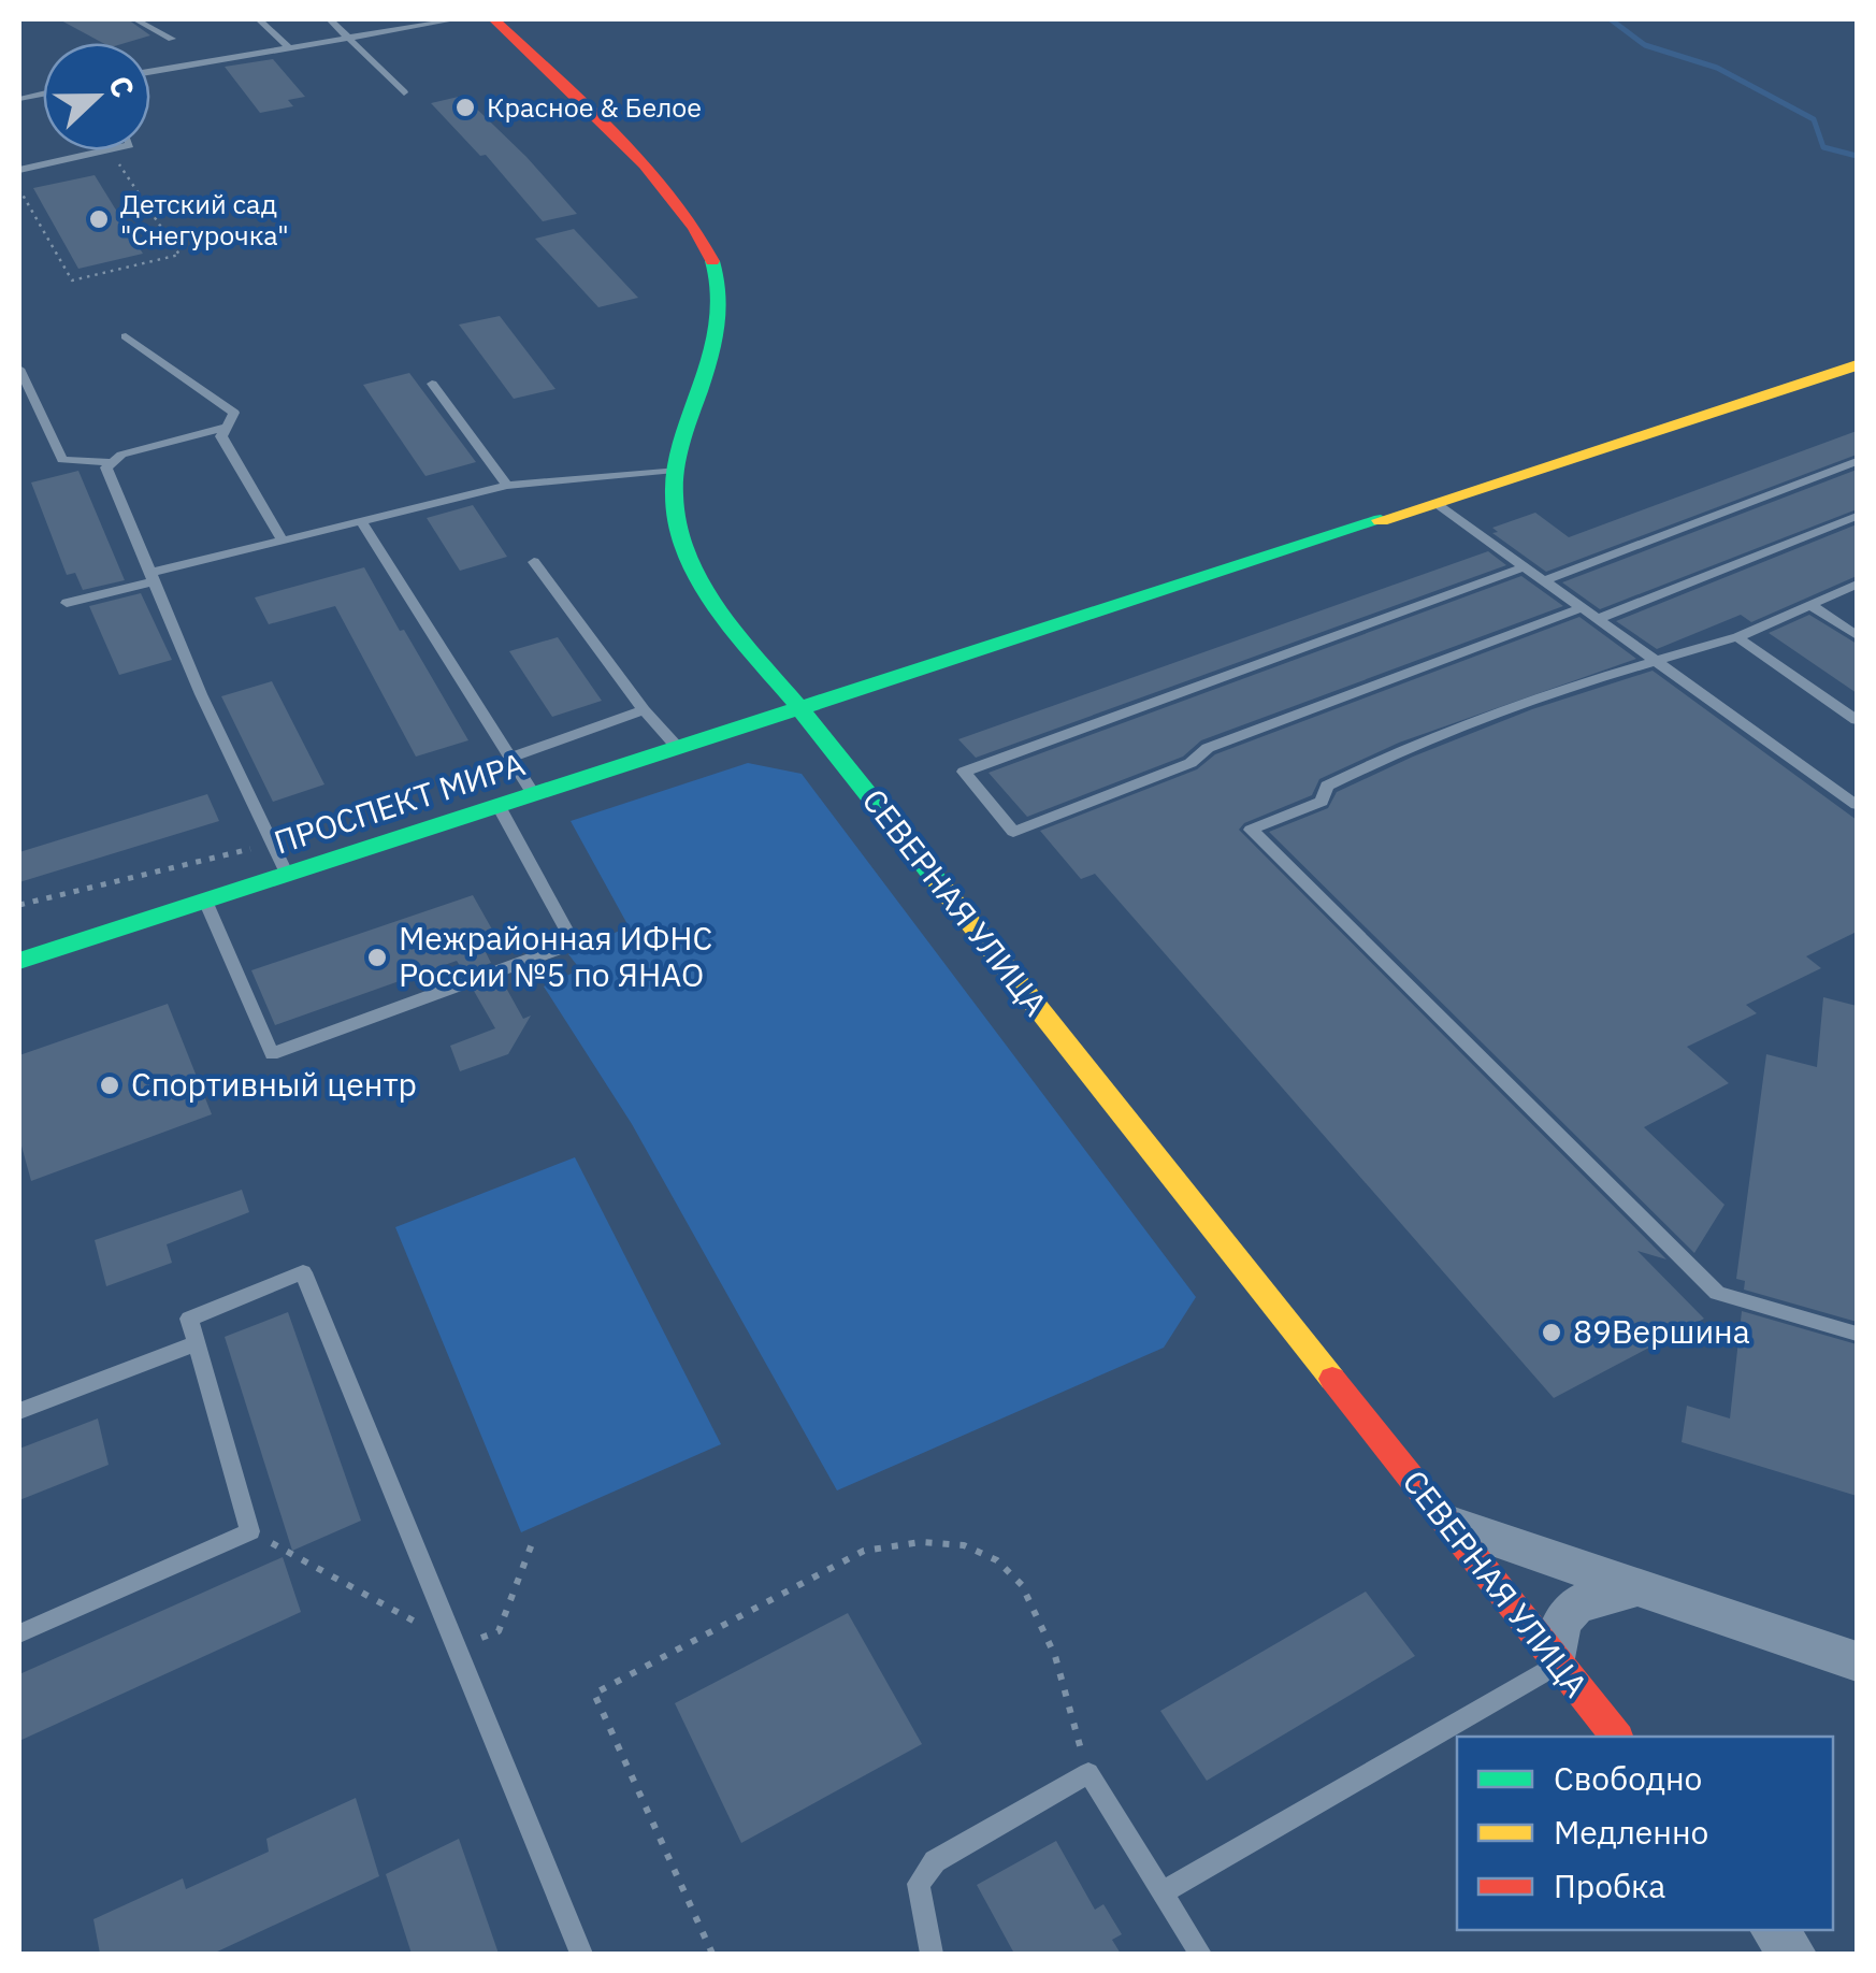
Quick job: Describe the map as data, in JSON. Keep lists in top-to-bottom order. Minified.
{"streets":{"street":["ПРОСПЕКТ МИРА","СЕВЕРНАЯ УЛИЦА"]},"crossings":[["ПРОСПЕКТ МИРА","СЕВЕРНАЯ УЛИЦА"]],"places":["Красное & Белое","Детский сад \"Снегурочка\"","Межрайонная ИФНС России №5 по ЯНАО","Спортивный центр","89Вершина"],"legend":["Свободно","Медленно","Пробка"],"north":"right"}
